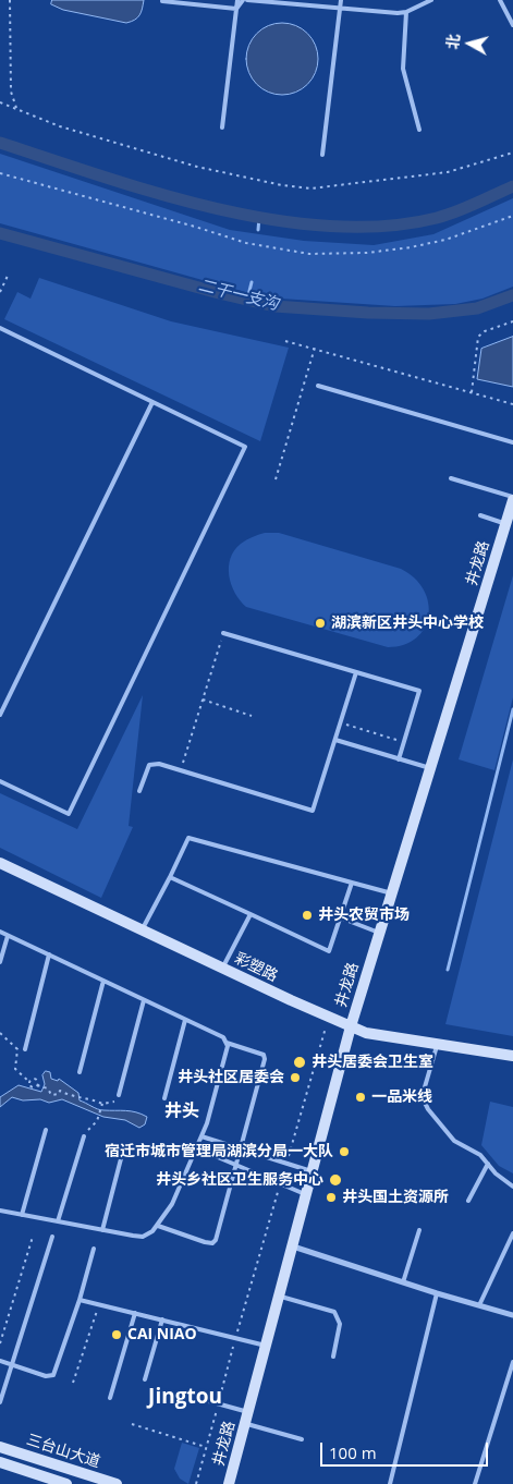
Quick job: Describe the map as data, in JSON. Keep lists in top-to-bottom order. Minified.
{"streets":{"street":["井龙路","彩塑路","三台山大道"]},"crossings":[["井龙路","彩塑路"]],"districts":["井头","Jingtou"],"water":["二干一支沟"],"places":["湖滨新区井头中心学校","井头农贸市场","井头居委会卫生室","井头社区居委会","一品米线","宿迁市城市管理局湖滨分局一大队","井头乡社区卫生服务中心","井头国土资源所","CAI NIAO"],"scale_bar":"100 m","north":"left"}
